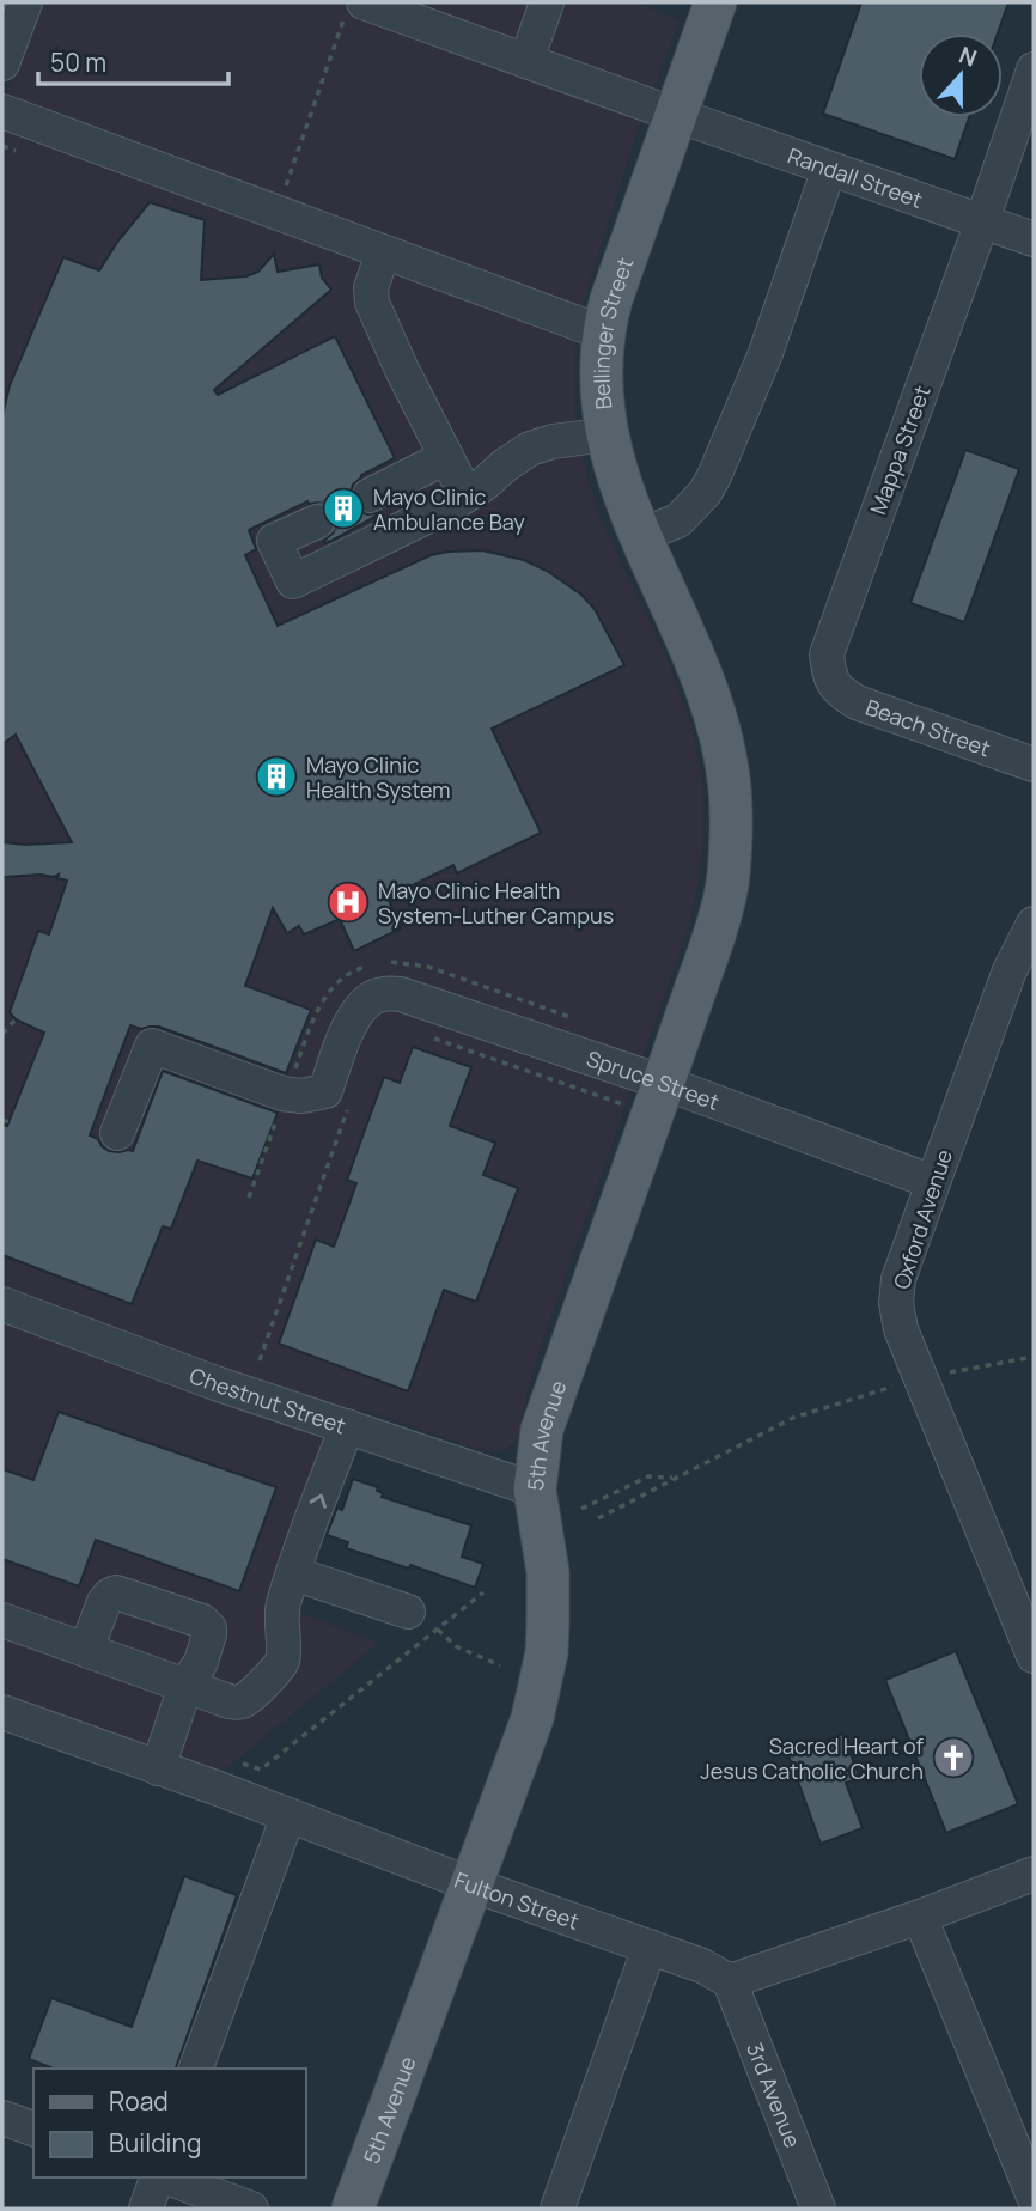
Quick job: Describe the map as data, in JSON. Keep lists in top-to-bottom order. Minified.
{"streets":{"main road":["Bellinger Street","5th Avenue"],"street":["Randall Street","Mappa Street","Beach Street","Spruce Street","Oxford Avenue","Chestnut Street","Fulton Street","3rd Avenue"]},"crossings":[["Randall Street","Bellinger Street"],["Randall Street","Mappa Street"],["Bellinger Street","5th Avenue"],["Mappa Street","Beach Street"],["Spruce Street","Oxford Avenue"],["Spruce Street","5th Avenue"],["Chestnut Street","5th Avenue"],["5th Avenue","Fulton Street"],["Fulton Street","3rd Avenue"]],"places":{"building":["Mayo Clinic Ambulance Bay","Mayo Clinic Health System"],"hospital":["Mayo Clinic Health System-Luther Campus"],"church":["Sacred Heart of Jesus Catholic Church"]},"legend":["Road","Building"],"scale_bar":"50 m","north":"top"}
